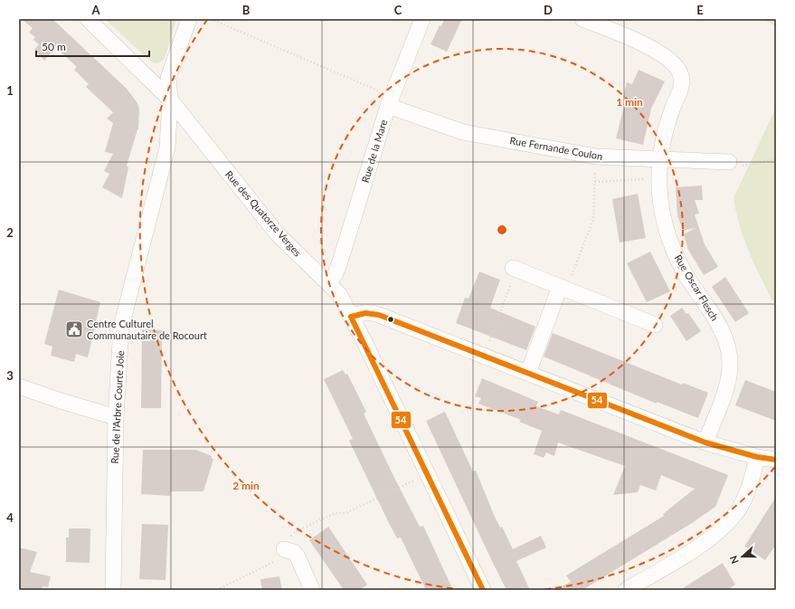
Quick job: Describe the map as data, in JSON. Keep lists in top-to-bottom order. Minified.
{"streets":{"street":["Rue Fernande Coulon","Rue de la Mare","Rue des Quatorze Verges","Rue Oscar Flesch","Rue de l'Arbre Courte Joie"]},"crossings":[["Rue Fernande Coulon","Rue de la Mare"],["Rue Fernande Coulon","Rue Oscar Flesch"],["Rue de la Mare","Rue des Quatorze Verges"],["Rue des Quatorze Verges","Rue de l'Arbre Courte Joie"]],"places":{"public building":["Centre Culturel Communautaire de Rocourt"]},"lines":["transit line 54"],"scale_bar":"50 m","north":"left","grid":{"columns":["A","B","C","D","E"],"rows":["1","2","3","4"]},"rings":["1 min","2 min"]}
